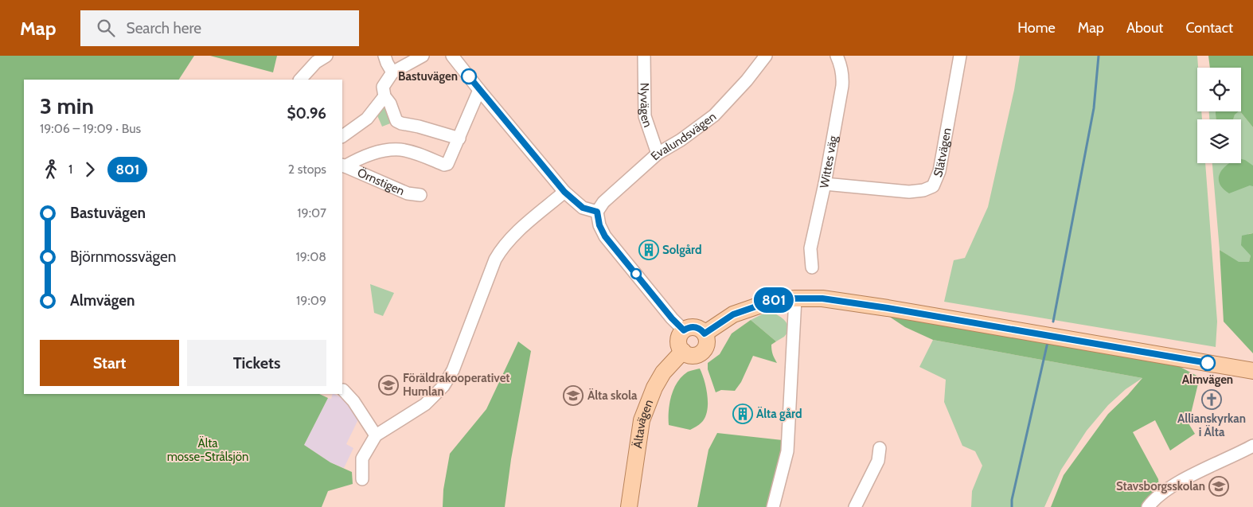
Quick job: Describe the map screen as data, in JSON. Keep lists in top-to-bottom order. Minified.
{"streets":{"main road":["Ältavägen"],"street":["Nyvägen","Evalundsvägen","Slätvägen","Wittes väg","Örnstigen"]},"crossings":[["Nyvägen","Evalundsvägen"],["Slätvägen","Wittes väg"]],"parks":["Älta mosse-Strålsjön"],"places":{"other":["Bastuvägen","Almvägen"],"building":["Solgård","Älta gård"],"school or university":["Föräldrakooperativet Humlan","Älta skola","Stavsborgsskolan"],"church":["Allianskyrkan i Älta"]},"lines":["bus line 801"],"page":{"header":"Map","search":"Search here","nav":["Home","Map","About","Contact"],"on_map":"801","heading":["3 min","19:06 – 19:09 · Bus","$0.96"],"legs":["1","801","2 stops"],"list":[{"name":"Bastuvägen","value":"19:07"},{"name":"Björnmossvägen","value":"19:08"},{"name":"Almvägen","value":"19:09"}],"buttons":["Start","Tickets"]}}
